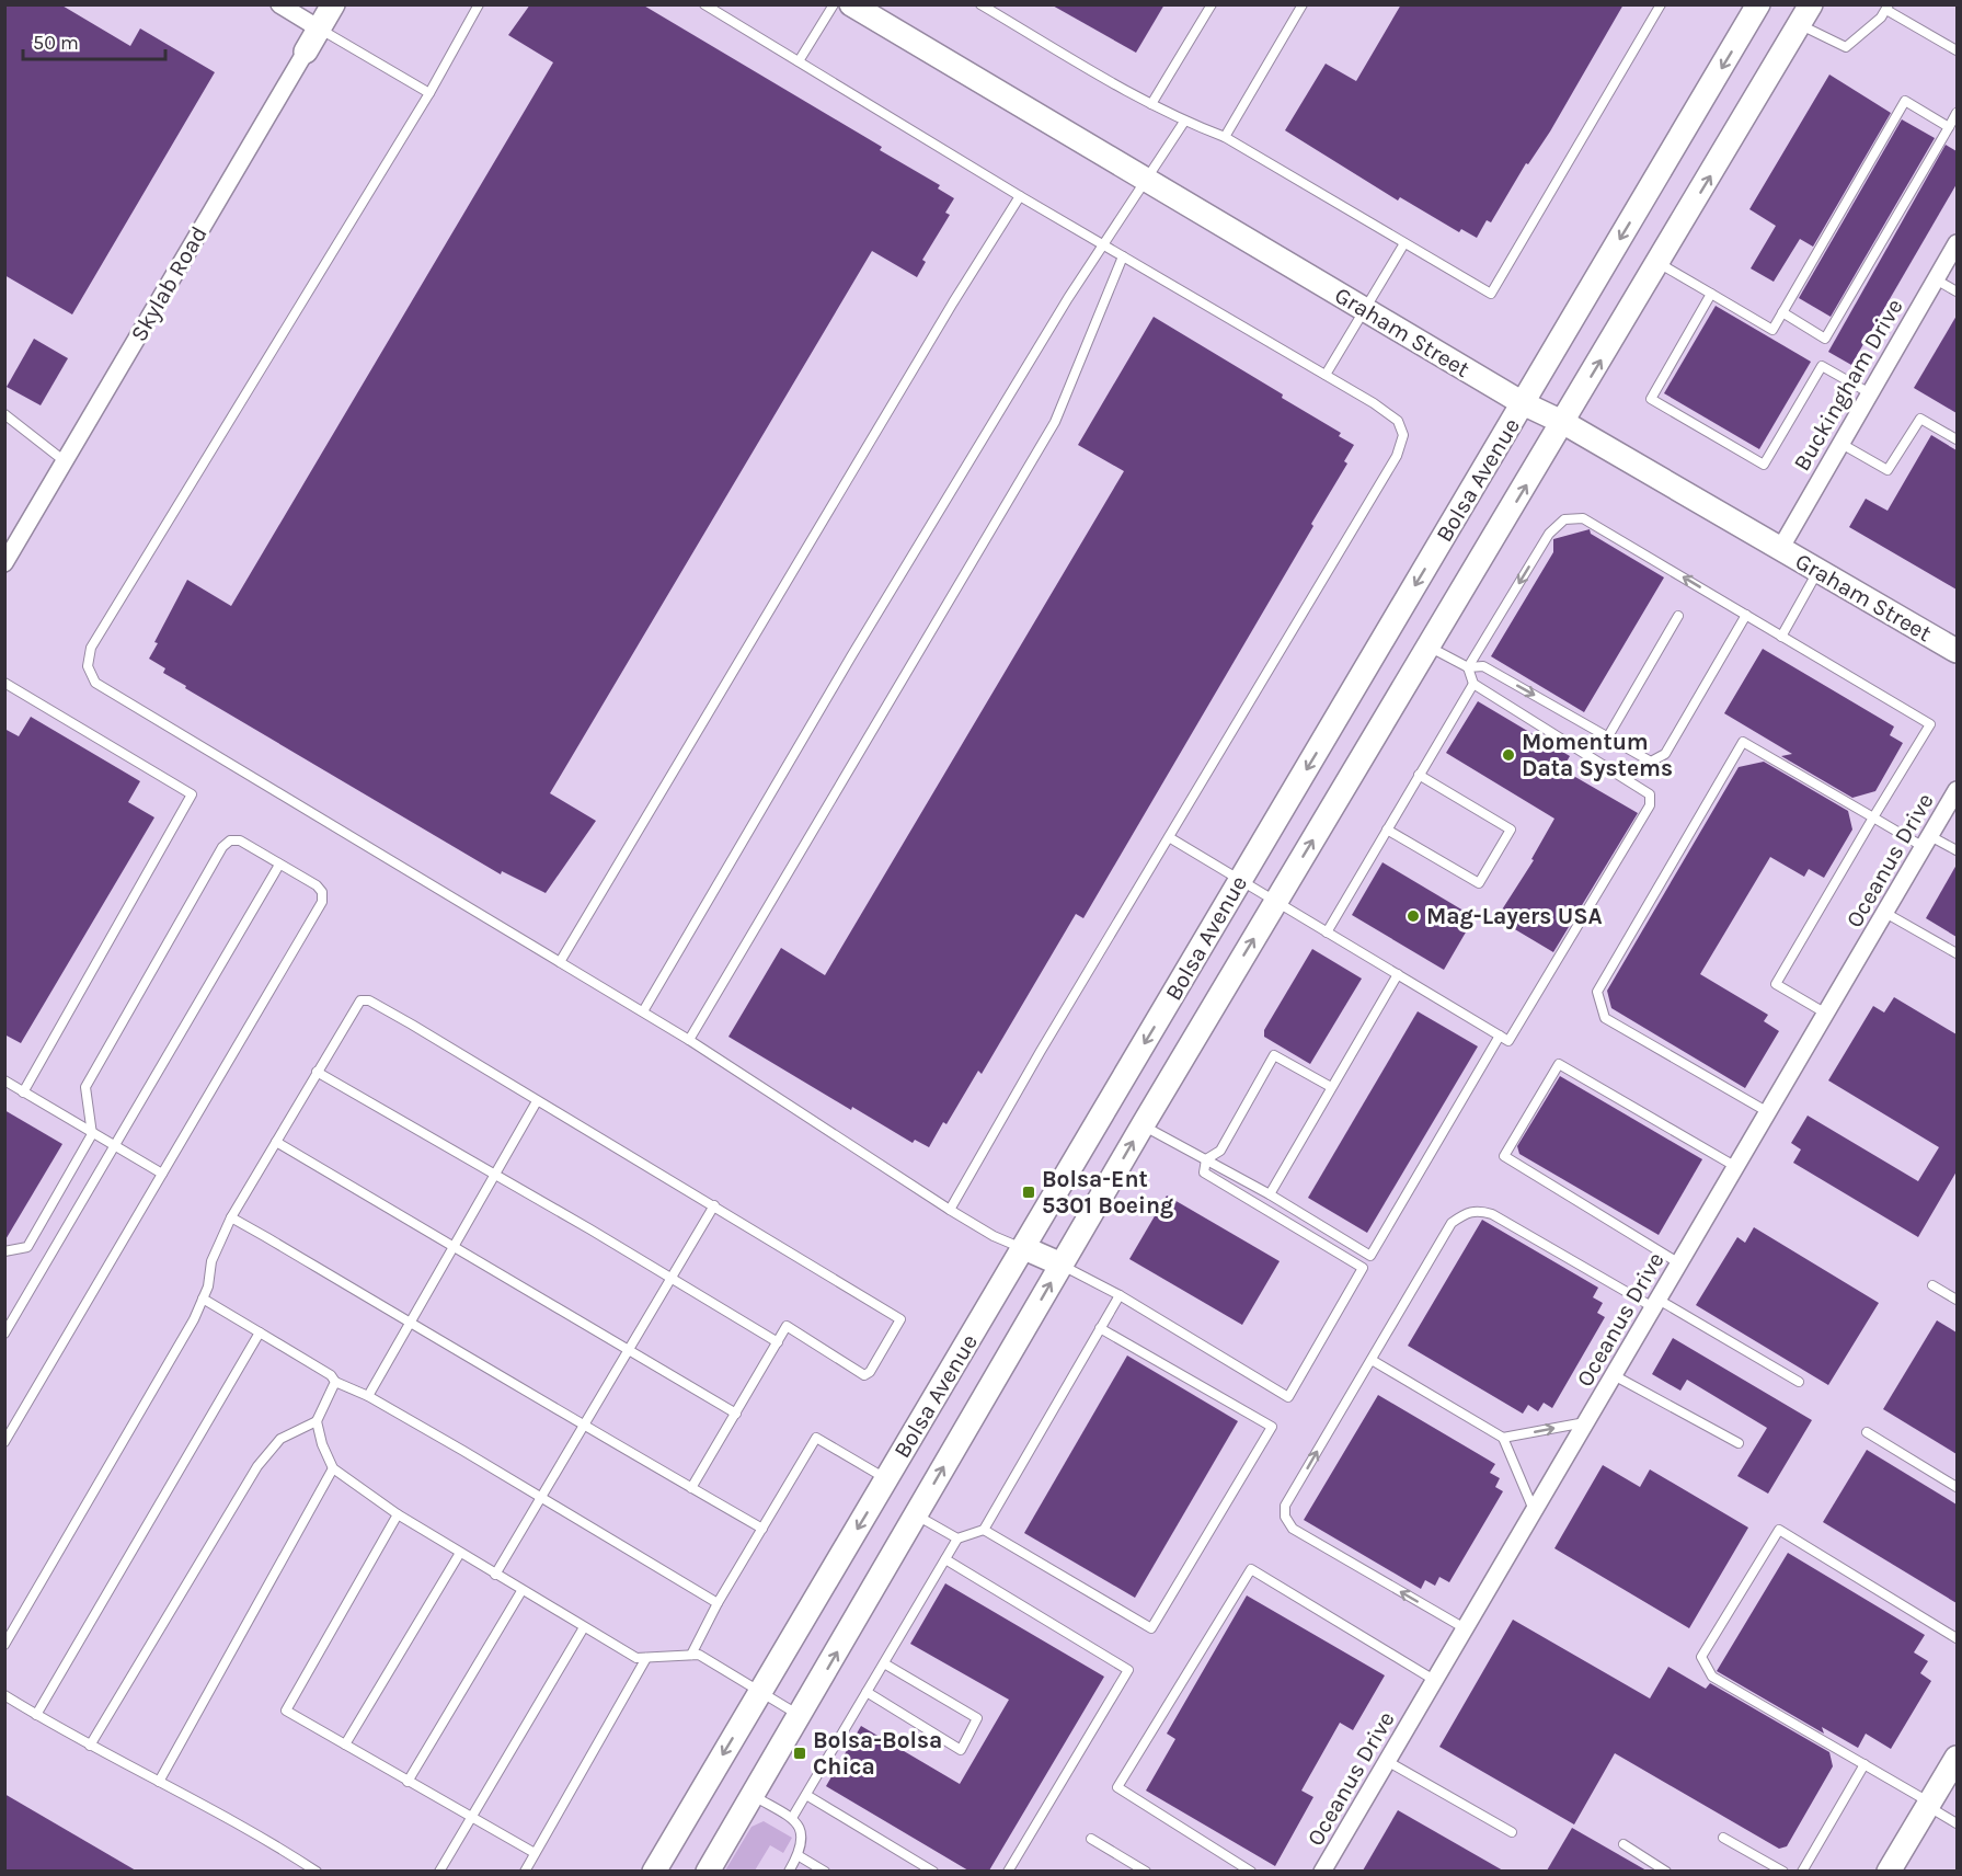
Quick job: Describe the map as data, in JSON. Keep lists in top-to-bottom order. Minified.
{"streets":{"main road":["Skylab Road","Graham Street","Bolsa Avenue"],"street":["Buckingham Drive","Oceanus Drive"]},"crossings":[["Graham Street","Buckingham Drive"],["Graham Street","Bolsa Avenue"]],"places":{"other":["Momentum Data Systems","Mag-Layers USA"],"transit":["Bolsa-Ent 5301 Boeing","Bolsa-Bolsa Chica"]},"scale_bar":"50 m"}
